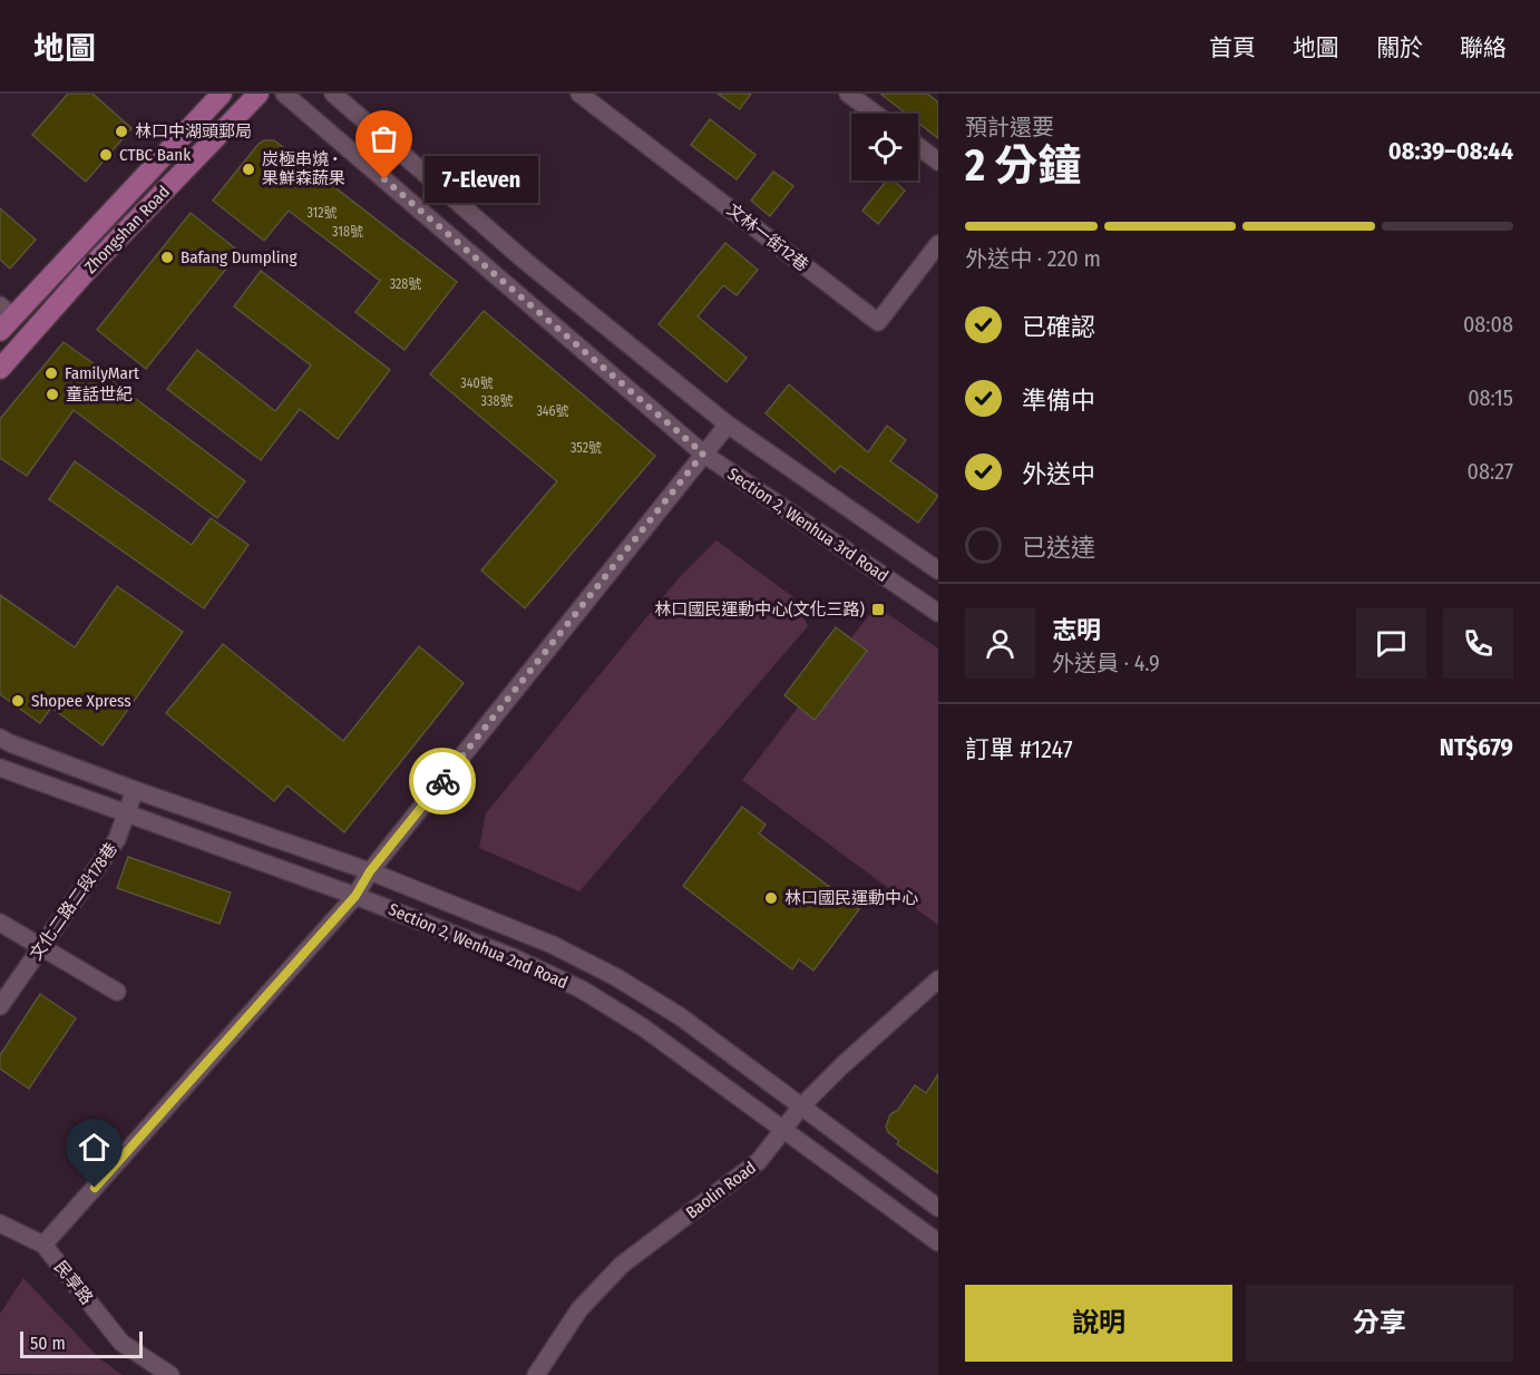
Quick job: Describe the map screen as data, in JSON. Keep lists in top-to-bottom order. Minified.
{"streets":{"main road":["Zhongshan Road"],"street":["文林一街12巷","Section 2, Wenhua 3rd Road","文化二路二段178巷","Section 2, Wenhua 2nd Road","Baolin Road","民享路"]},"crossings":[["文化二路二段178巷","Section 2, Wenhua 2nd Road"],["Section 2, Wenhua 2nd Road","Baolin Road"]],"places":{"other":["林口中湖頭郵局","CTBC Bank","炭極串燒 • 果鮮森蔬果","7-Eleven","Bafang Dumpling","FamilyMart","童話世紀","Shopee Xpress","林口國民運動中心"],"transit":["林口國民運動中心(文化三路)"]},"house_numbers":["312號","318號","328號","340號","338號","346號","352號"],"scale_bar":"50 m","page":{"header":"地圖","nav":["首頁","地圖","關於","聯絡"],"heading":["2 分鐘","預計還要","08:39–08:44"],"panel":["志明","外送員 · 4.9","訂單 #1247","NT$679"],"bubble":"7-Eleven","bar":"外送中 · 220 m","list":[["已確認","08:08"],["準備中","08:15"],["外送中","08:27"],"已送達"],"buttons":["說明","分享"],"scale":"50 m"}}
